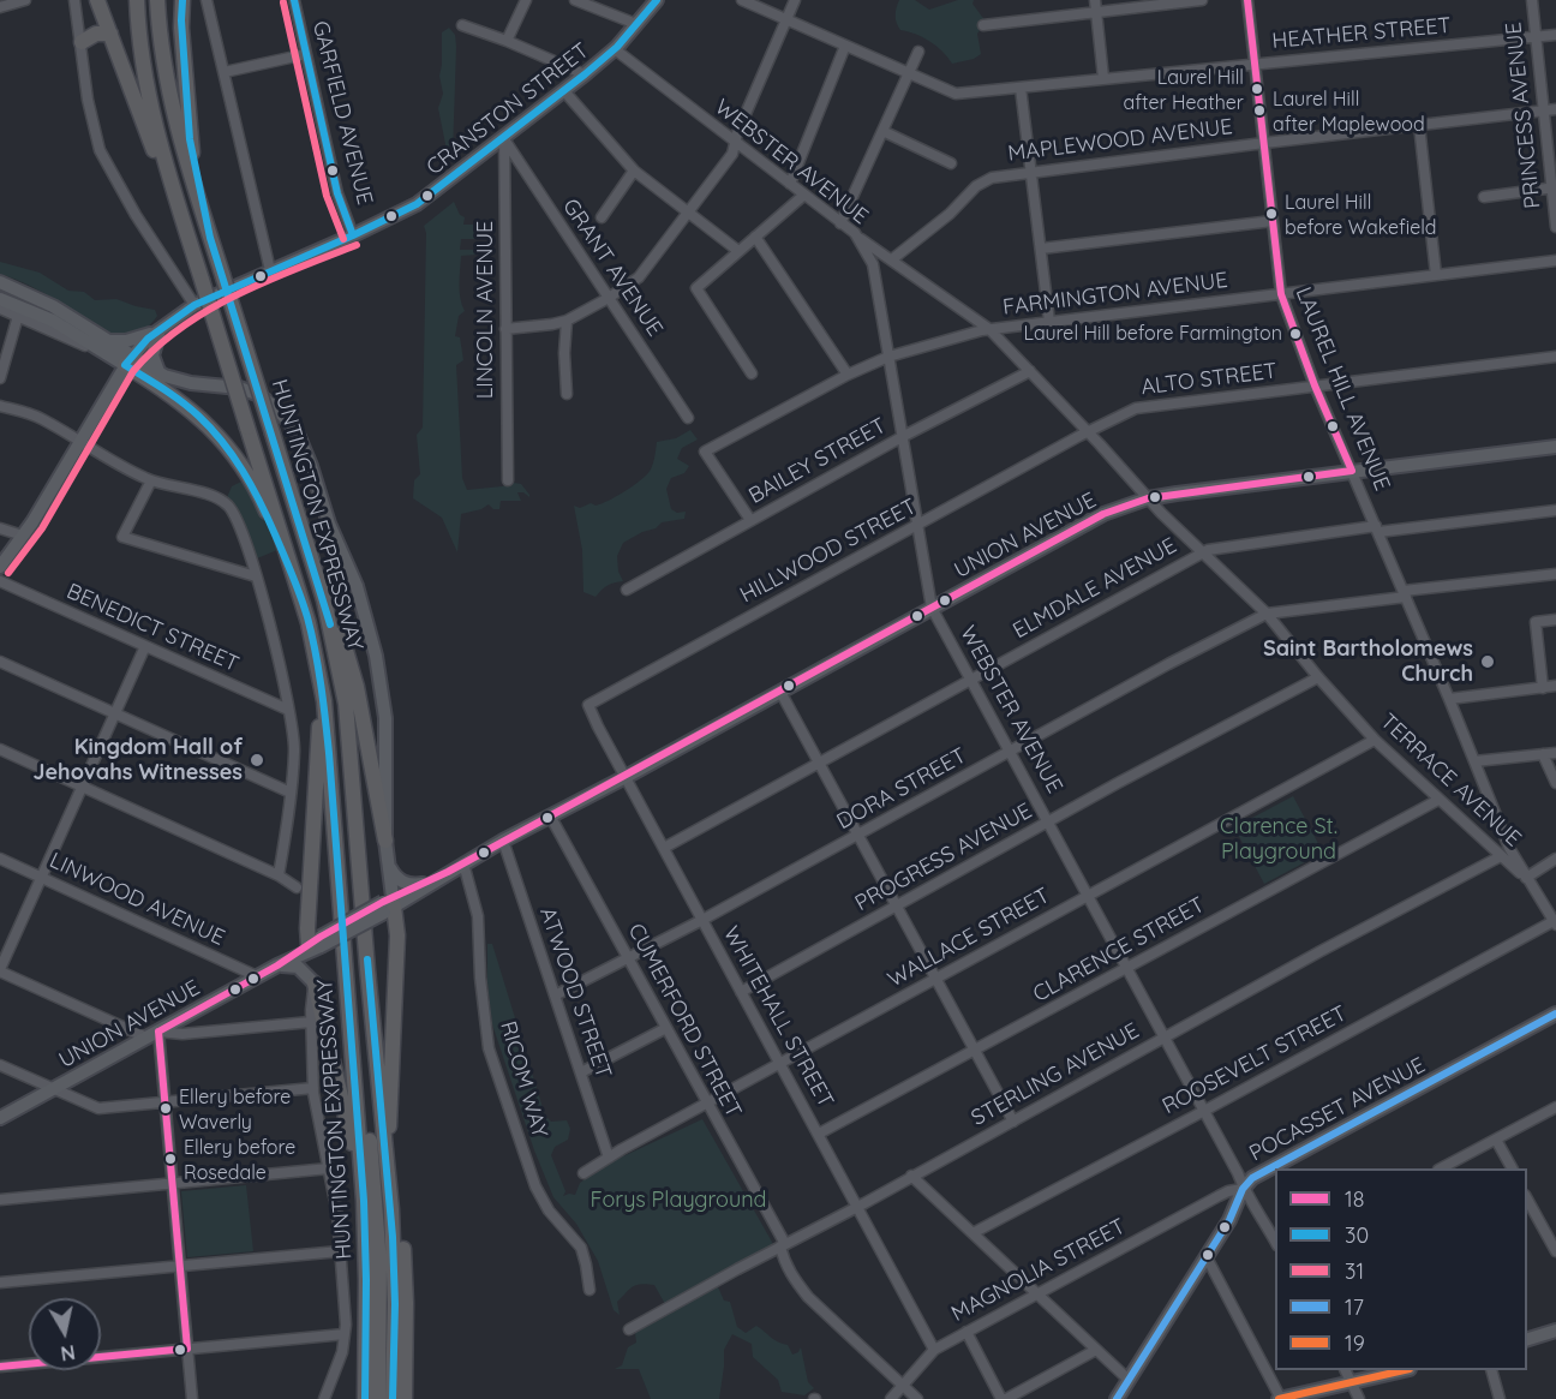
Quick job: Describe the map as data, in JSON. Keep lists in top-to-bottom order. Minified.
{"streets":{"highway":["HUNTINGTON EXPRESSWAY"],"main road":["CRANSTON STREET","UNION AVENUE","POCASSET AVENUE"],"street":["HEATHER STREET","GARFIELD AVENUE","PRINCESS AVENUE","MAPLEWOOD AVENUE","WEBSTER AVENUE","GRANT AVENUE","FARMINGTON AVENUE","LINCOLN AVENUE","ALTO STREET","LAUREL HILL AVENUE","BAILEY STREET","HILLWOOD STREET","ELMDALE AVENUE","BENEDICT STREET","TERRACE AVENUE","DORA STREET","PROGRESS AVENUE","LINWOOD AVENUE","WALLACE STREET","CLARENCE STREET","ATWOOD STREET","WHITEHALL STREET","CUMERFORD STREET","ROOSEVELT STREET","STERLING AVENUE","RICOM WAY","MAGNOLIA STREET"]},"crossings":[["HEATHER STREET","PRINCESS AVENUE"],["HEATHER STREET","LAUREL HILL AVENUE"],["CRANSTON STREET","GARFIELD AVENUE"],["CRANSTON STREET","WEBSTER AVENUE"],["CRANSTON STREET","GRANT AVENUE"],["CRANSTON STREET","LINCOLN AVENUE"],["PRINCESS AVENUE","MAPLEWOOD AVENUE"],["MAPLEWOOD AVENUE","LAUREL HILL AVENUE"],["MAPLEWOOD AVENUE","TERRACE AVENUE"],["WEBSTER AVENUE","FARMINGTON AVENUE"],["WEBSTER AVENUE","BAILEY STREET"],["WEBSTER AVENUE","UNION AVENUE"],["WEBSTER AVENUE","HILLWOOD STREET"],["WEBSTER AVENUE","ELMDALE AVENUE"],["WEBSTER AVENUE","TERRACE AVENUE"],["WEBSTER AVENUE","DORA STREET"],["WEBSTER AVENUE","PROGRESS AVENUE"],["WEBSTER AVENUE","WALLACE STREET"],["WEBSTER AVENUE","CLARENCE STREET"],["WEBSTER AVENUE","ROOSEVELT STREET"],["WEBSTER AVENUE","STERLING AVENUE"],["WEBSTER AVENUE","POCASSET AVENUE"],["WEBSTER AVENUE","MAGNOLIA STREET"],["GRANT AVENUE","LINCOLN AVENUE"],["FARMINGTON AVENUE","LAUREL HILL AVENUE"],["FARMINGTON AVENUE","BAILEY STREET"],["FARMINGTON AVENUE","TERRACE AVENUE"],["ALTO STREET","LAUREL HILL AVENUE"],["ALTO STREET","HILLWOOD STREET"],["ALTO STREET","TERRACE AVENUE"],["LAUREL HILL AVENUE","UNION AVENUE"],["LAUREL HILL AVENUE","ELMDALE AVENUE"],["LAUREL HILL AVENUE","TERRACE AVENUE"],["LAUREL HILL AVENUE","ROOSEVELT STREET"],["BAILEY STREET","TERRACE AVENUE"],["UNION AVENUE","TERRACE AVENUE"],["UNION AVENUE","LINWOOD AVENUE"],["UNION AVENUE","ATWOOD STREET"],["UNION AVENUE","WHITEHALL STREET"],["UNION AVENUE","CUMERFORD STREET"],["UNION AVENUE","RICOM WAY"],["HILLWOOD STREET","TERRACE AVENUE"],["HILLWOOD STREET","WHITEHALL STREET"],["ELMDALE AVENUE","TERRACE AVENUE"],["ELMDALE AVENUE","WHITEHALL STREET"],["TERRACE AVENUE","DORA STREET"],["TERRACE AVENUE","PROGRESS AVENUE"],["TERRACE AVENUE","WALLACE STREET"],["TERRACE AVENUE","CLARENCE STREET"],["TERRACE AVENUE","STERLING AVENUE"],["DORA STREET","ATWOOD STREET"],["DORA STREET","WHITEHALL STREET"],["DORA STREET","CUMERFORD STREET"],["PROGRESS AVENUE","WHITEHALL STREET"],["WALLACE STREET","ATWOOD STREET"],["WALLACE STREET","WHITEHALL STREET"],["WALLACE STREET","CUMERFORD STREET"],["CLARENCE STREET","WHITEHALL STREET"],["WHITEHALL STREET","STERLING AVENUE"],["WHITEHALL STREET","MAGNOLIA STREET"],["CUMERFORD STREET","STERLING AVENUE"],["CUMERFORD STREET","MAGNOLIA STREET"],["POCASSET AVENUE","MAGNOLIA STREET"]],"parks":["Clarence St. Playground","Forys Playground"],"places":["Laurel Hill after Heather","Laurel Hill after Maplewood","Laurel Hill before Wakefield","Laurel Hill before Farmington","Saint Bartholomews Church","Kingdom Hall of Jehovahs Witnesses","Ellery before Waverly","Ellery before Rosedale"],"lines":["transit line 18","transit line 30","transit line 31","transit line 17","transit line 19"],"legend":["18","30","31","17","19"],"north":"bottom"}
